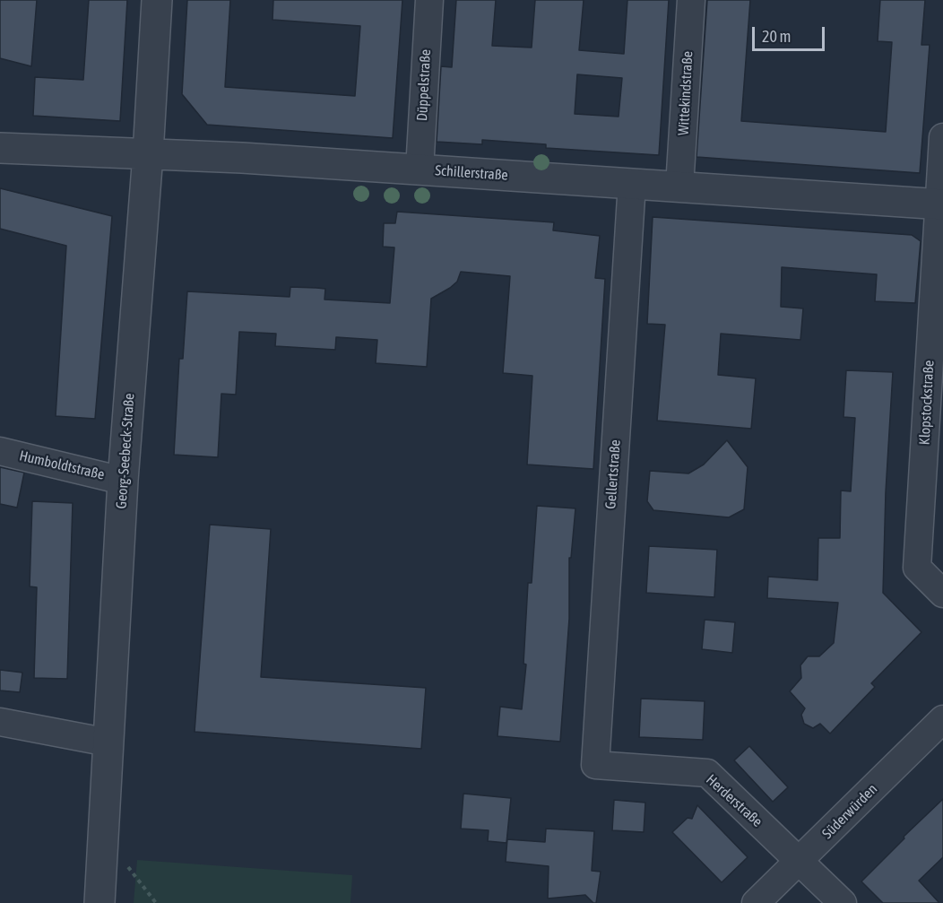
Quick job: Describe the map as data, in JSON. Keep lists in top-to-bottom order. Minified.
{"streets":{"street":["Düppelstraße","Wittekindstraße","Schillerstraße","Klopstockstraße","Georg-Seebeck-Straße","Humboldtstraße","Gellertstraße","Herderstraße","Süderwürden"]},"crossings":[["Düppelstraße","Schillerstraße"],["Wittekindstraße","Schillerstraße"],["Schillerstraße","Klopstockstraße"],["Schillerstraße","Georg-Seebeck-Straße"],["Schillerstraße","Gellertstraße"],["Georg-Seebeck-Straße","Humboldtstraße"],["Gellertstraße","Herderstraße"],["Herderstraße","Süderwürden"]],"scale_bar":"20 m"}
